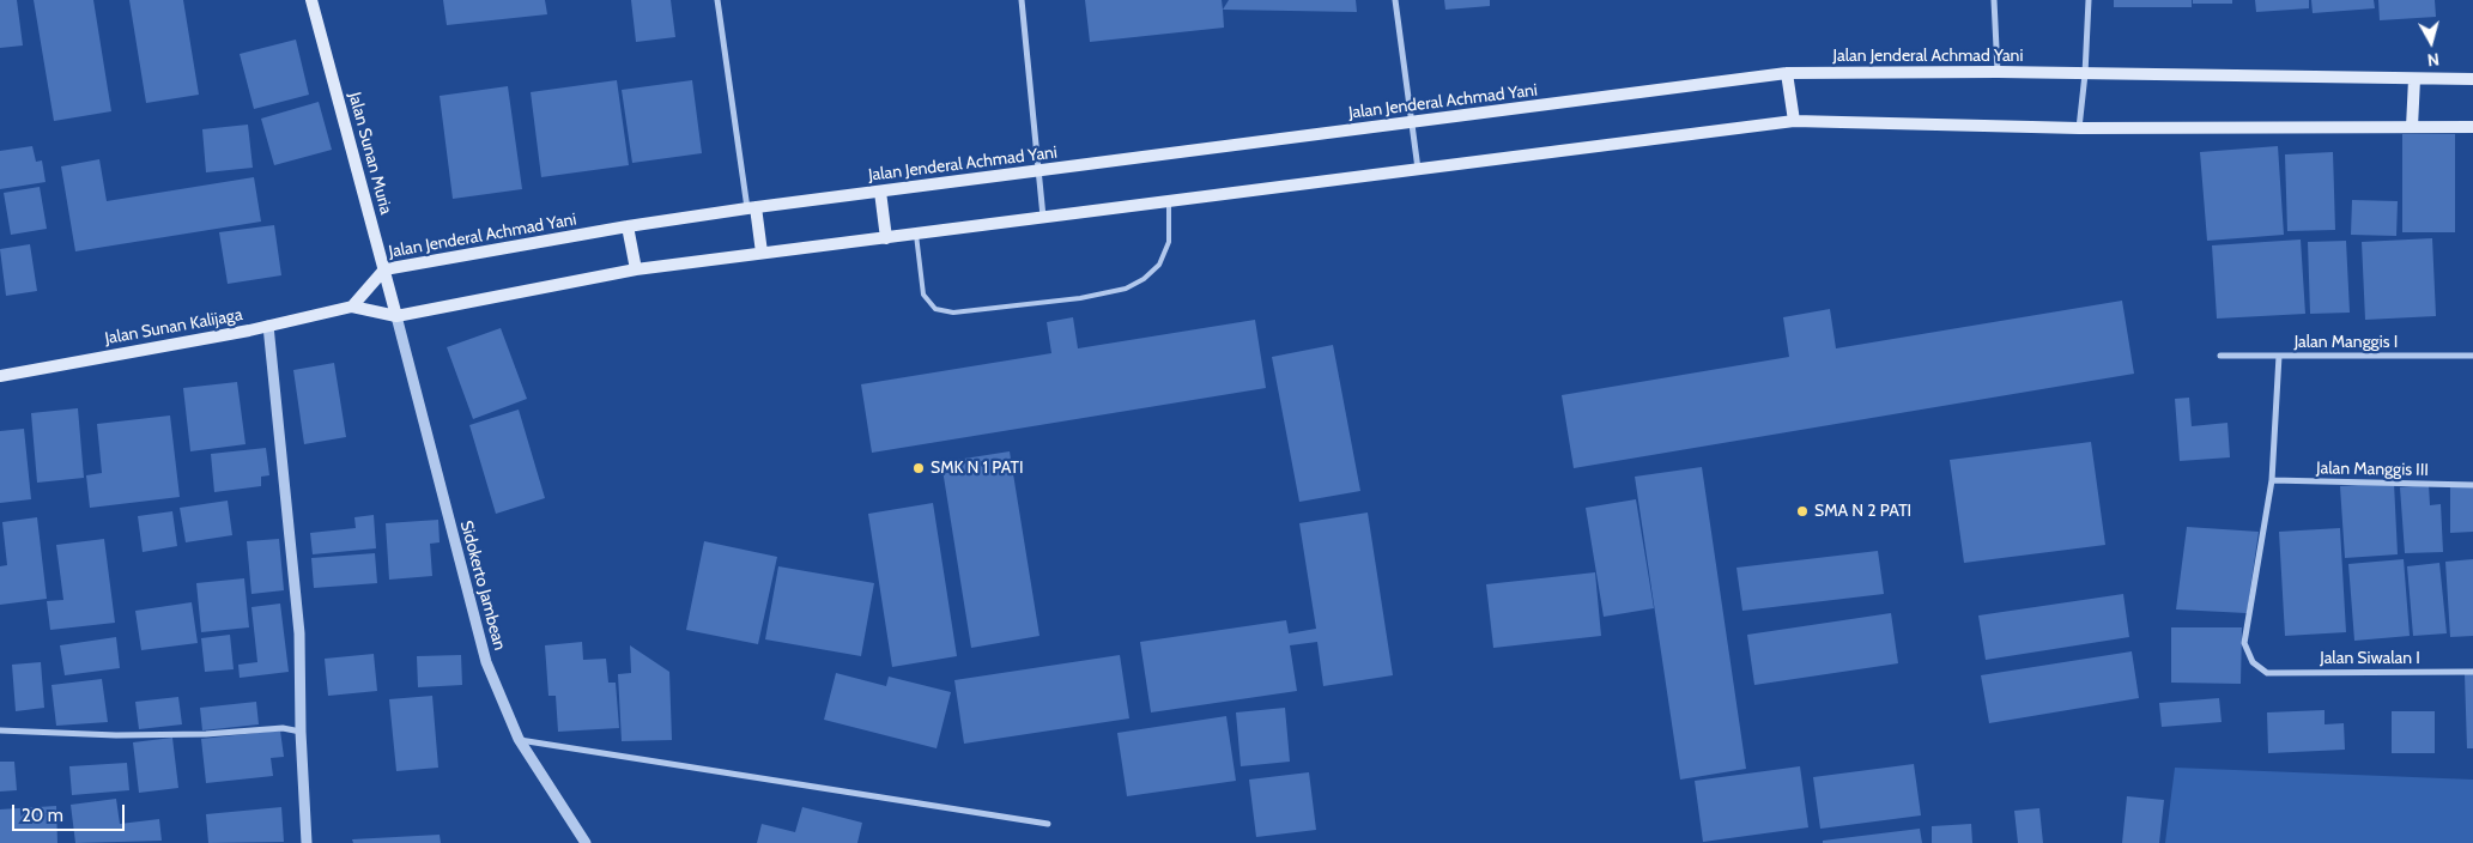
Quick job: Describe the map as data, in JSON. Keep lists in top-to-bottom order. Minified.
{"streets":{"main road":["Jalan Jenderal Achmad Yani","Jalan Sunan Muria","Jalan Sunan Kalijaga"],"street":["Jalan Manggis I","Jalan Manggis III","Sidokerto Jambean","Jalan Siwalan I"]},"crossings":[["Jalan Jenderal Achmad Yani","Jalan Sunan Muria"],["Jalan Jenderal Achmad Yani","Jalan Sunan Kalijaga"],["Jalan Sunan Muria","Sidokerto Jambean"],["Jalan Manggis III","Jalan Siwalan I"]],"places":["SMK N 1 PATI","SMA N 2 PATI"],"scale_bar":"20 m","north":"bottom"}
